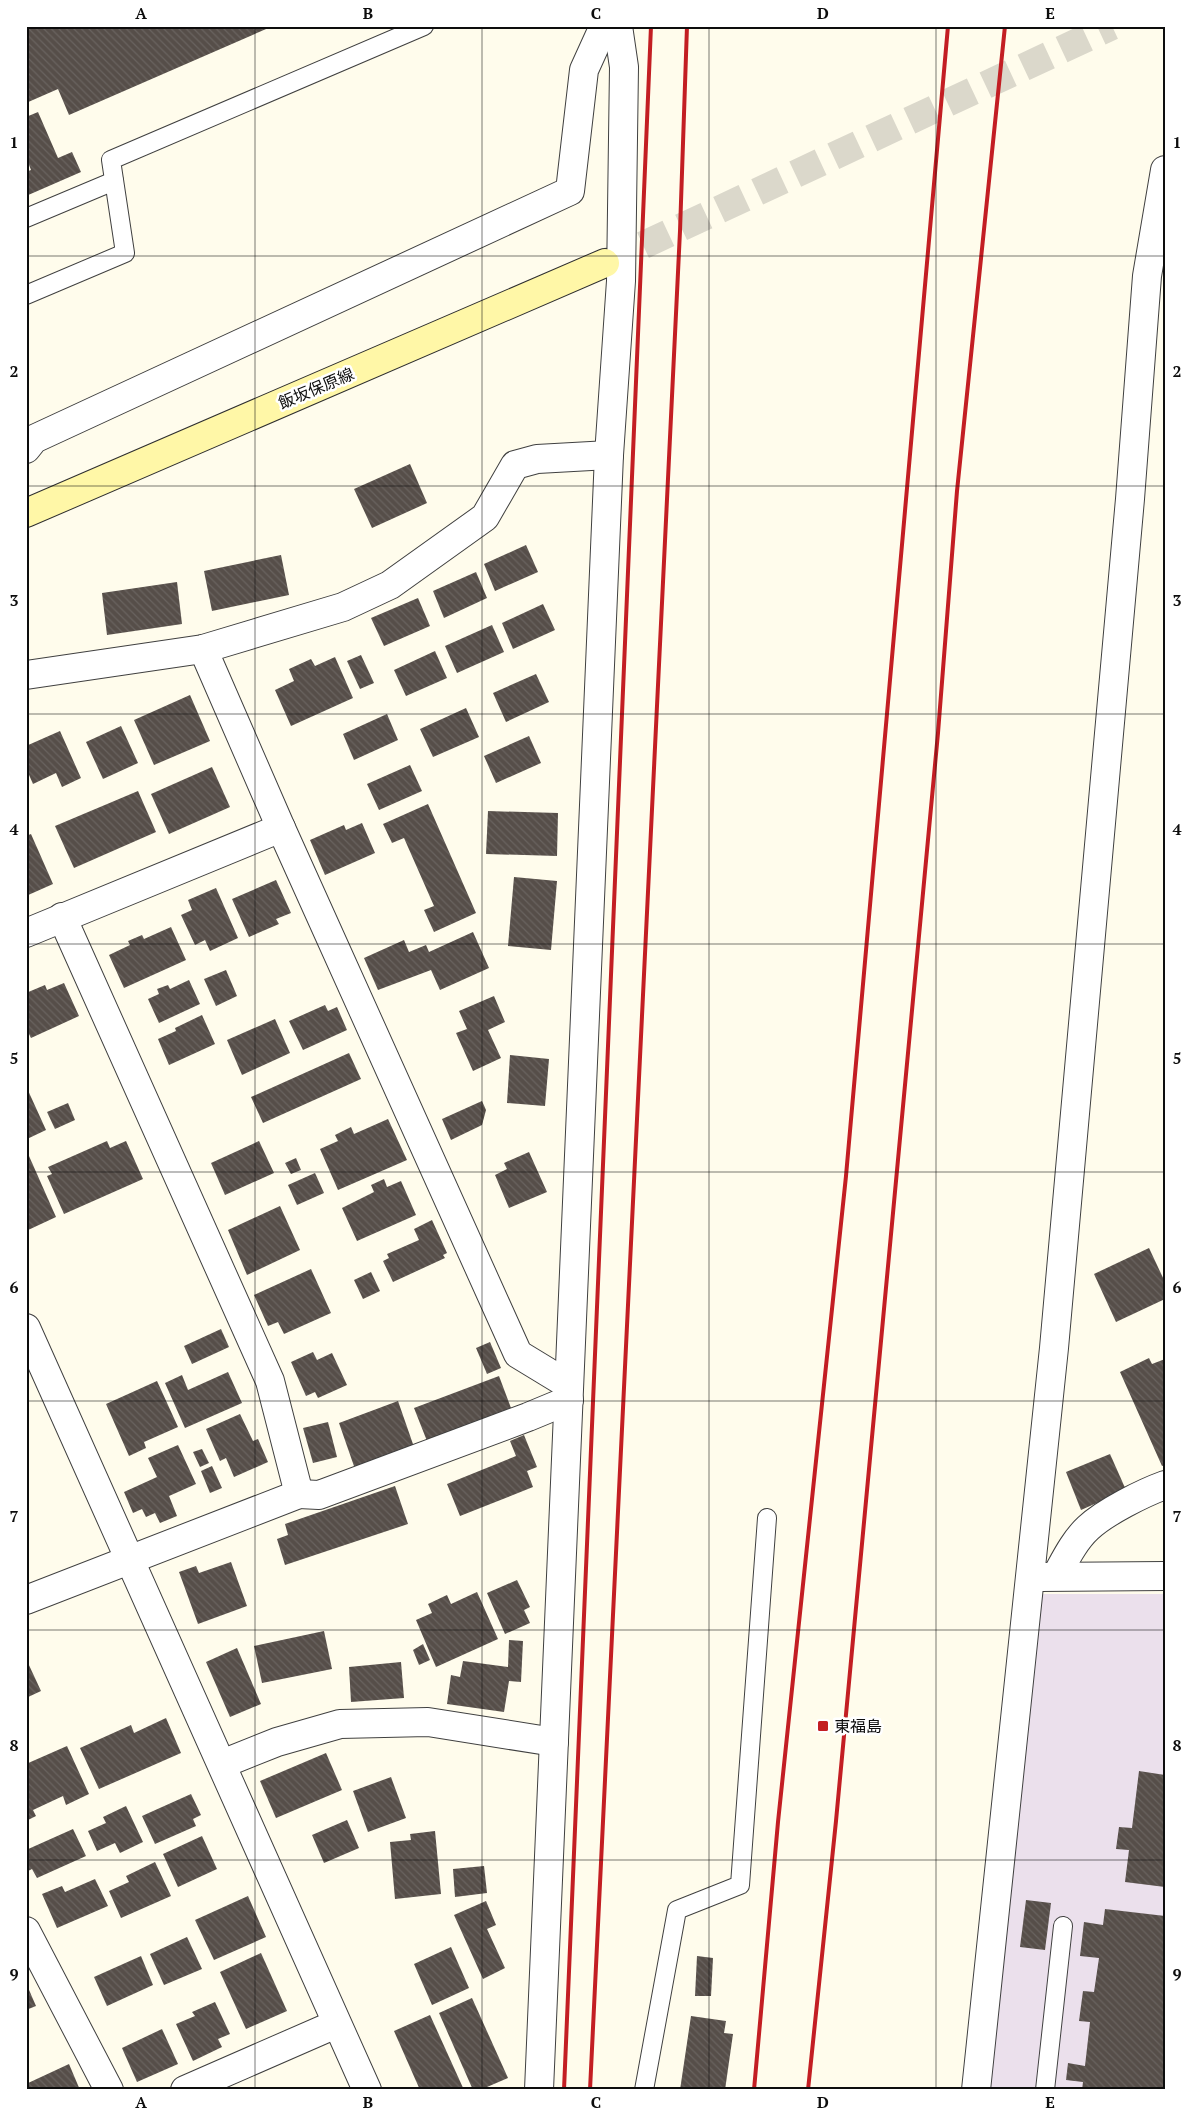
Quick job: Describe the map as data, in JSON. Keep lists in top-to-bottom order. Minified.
{"streets":{"main road":["飯坂保原線"]},"places":{"transit":["東福島"]},"grid":{"columns":["A","B","C","D","E"],"rows":["1","2","3","4","5","6","7","8","9"]}}
